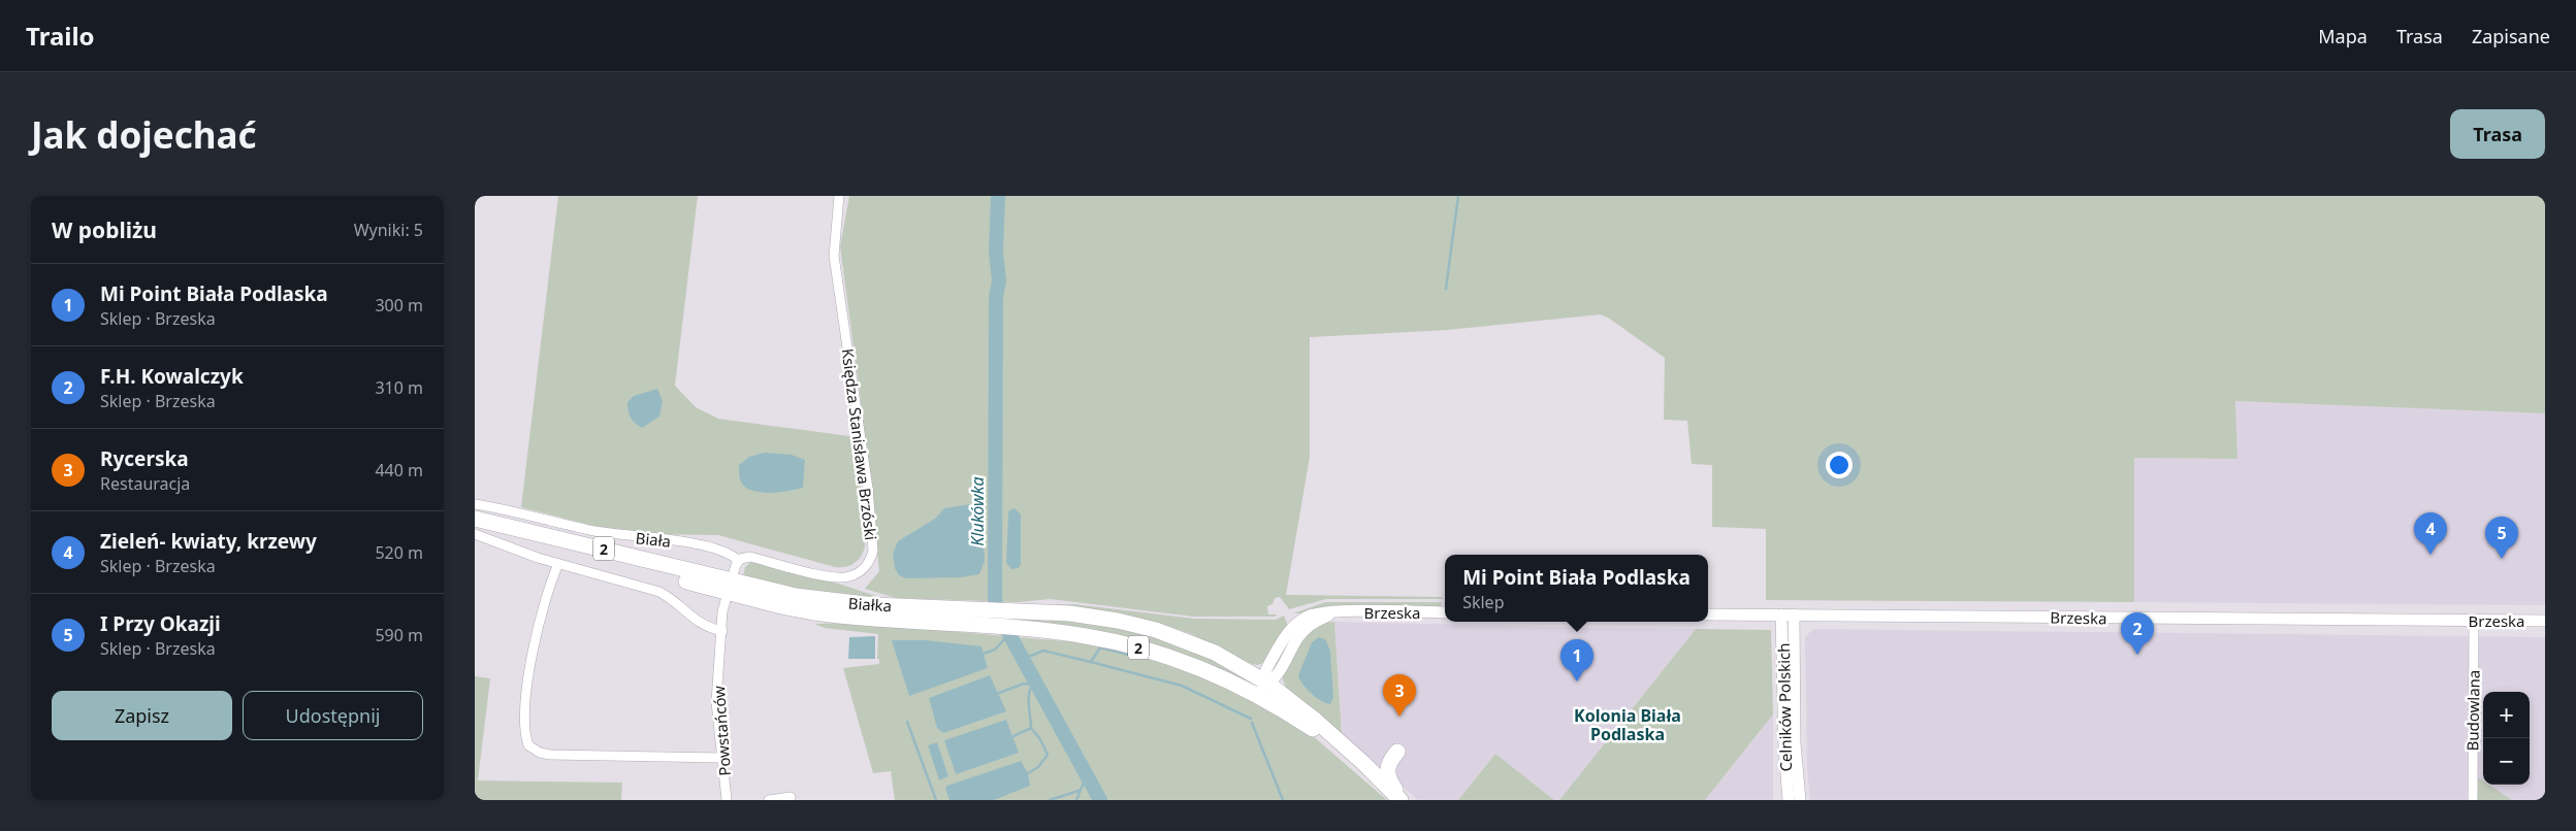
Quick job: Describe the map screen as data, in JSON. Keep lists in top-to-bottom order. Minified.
{"streets":{"highway":["2","Białka"],"street":["Księdza Stanisława Brzóski","Biała","Brzeska","Celników Polskich","Budowlana","Powstańców"]},"crossings":[["Księdza Stanisława Brzóski","Biała"],["2","Białka"],["2","Brzeska"],["Białka","Brzeska"],["Białka","Powstańców"],["Brzeska","Celników Polskich"],["Brzeska","Budowlana"]],"districts":["Kolonia Biała Podlaska"],"water":["Klukówka"],"page":{"header":"Trailo","nav":["Mapa","Trasa","Zapisane"],"buttons":["Trasa",["Zapisz","Udostępnij"]],"title":"Jak dojechać","heading":["W pobliżu","Wyniki: 5"],"list":[{"mark":"1","name":"Mi Point Biała Podlaska","note":"Sklep · Brzeska","value":"300 m"},{"mark":"2","name":"F.H. Kowalczyk","note":"Sklep · Brzeska","value":"310 m"},{"mark":"3","name":"Rycerska","note":"Restauracja","value":"440 m"},{"mark":"4","name":"Zieleń- kwiaty, krzewy","note":"Sklep · Brzeska","value":"520 m"},{"mark":"5","name":"I Przy Okazji","note":"Sklep · Brzeska","value":"590 m"}],"pins":["4","5","2","1","3"],"popup":["Mi Point Biała Podlaska","Sklep"],"map_buttons":["+","−"]}}
